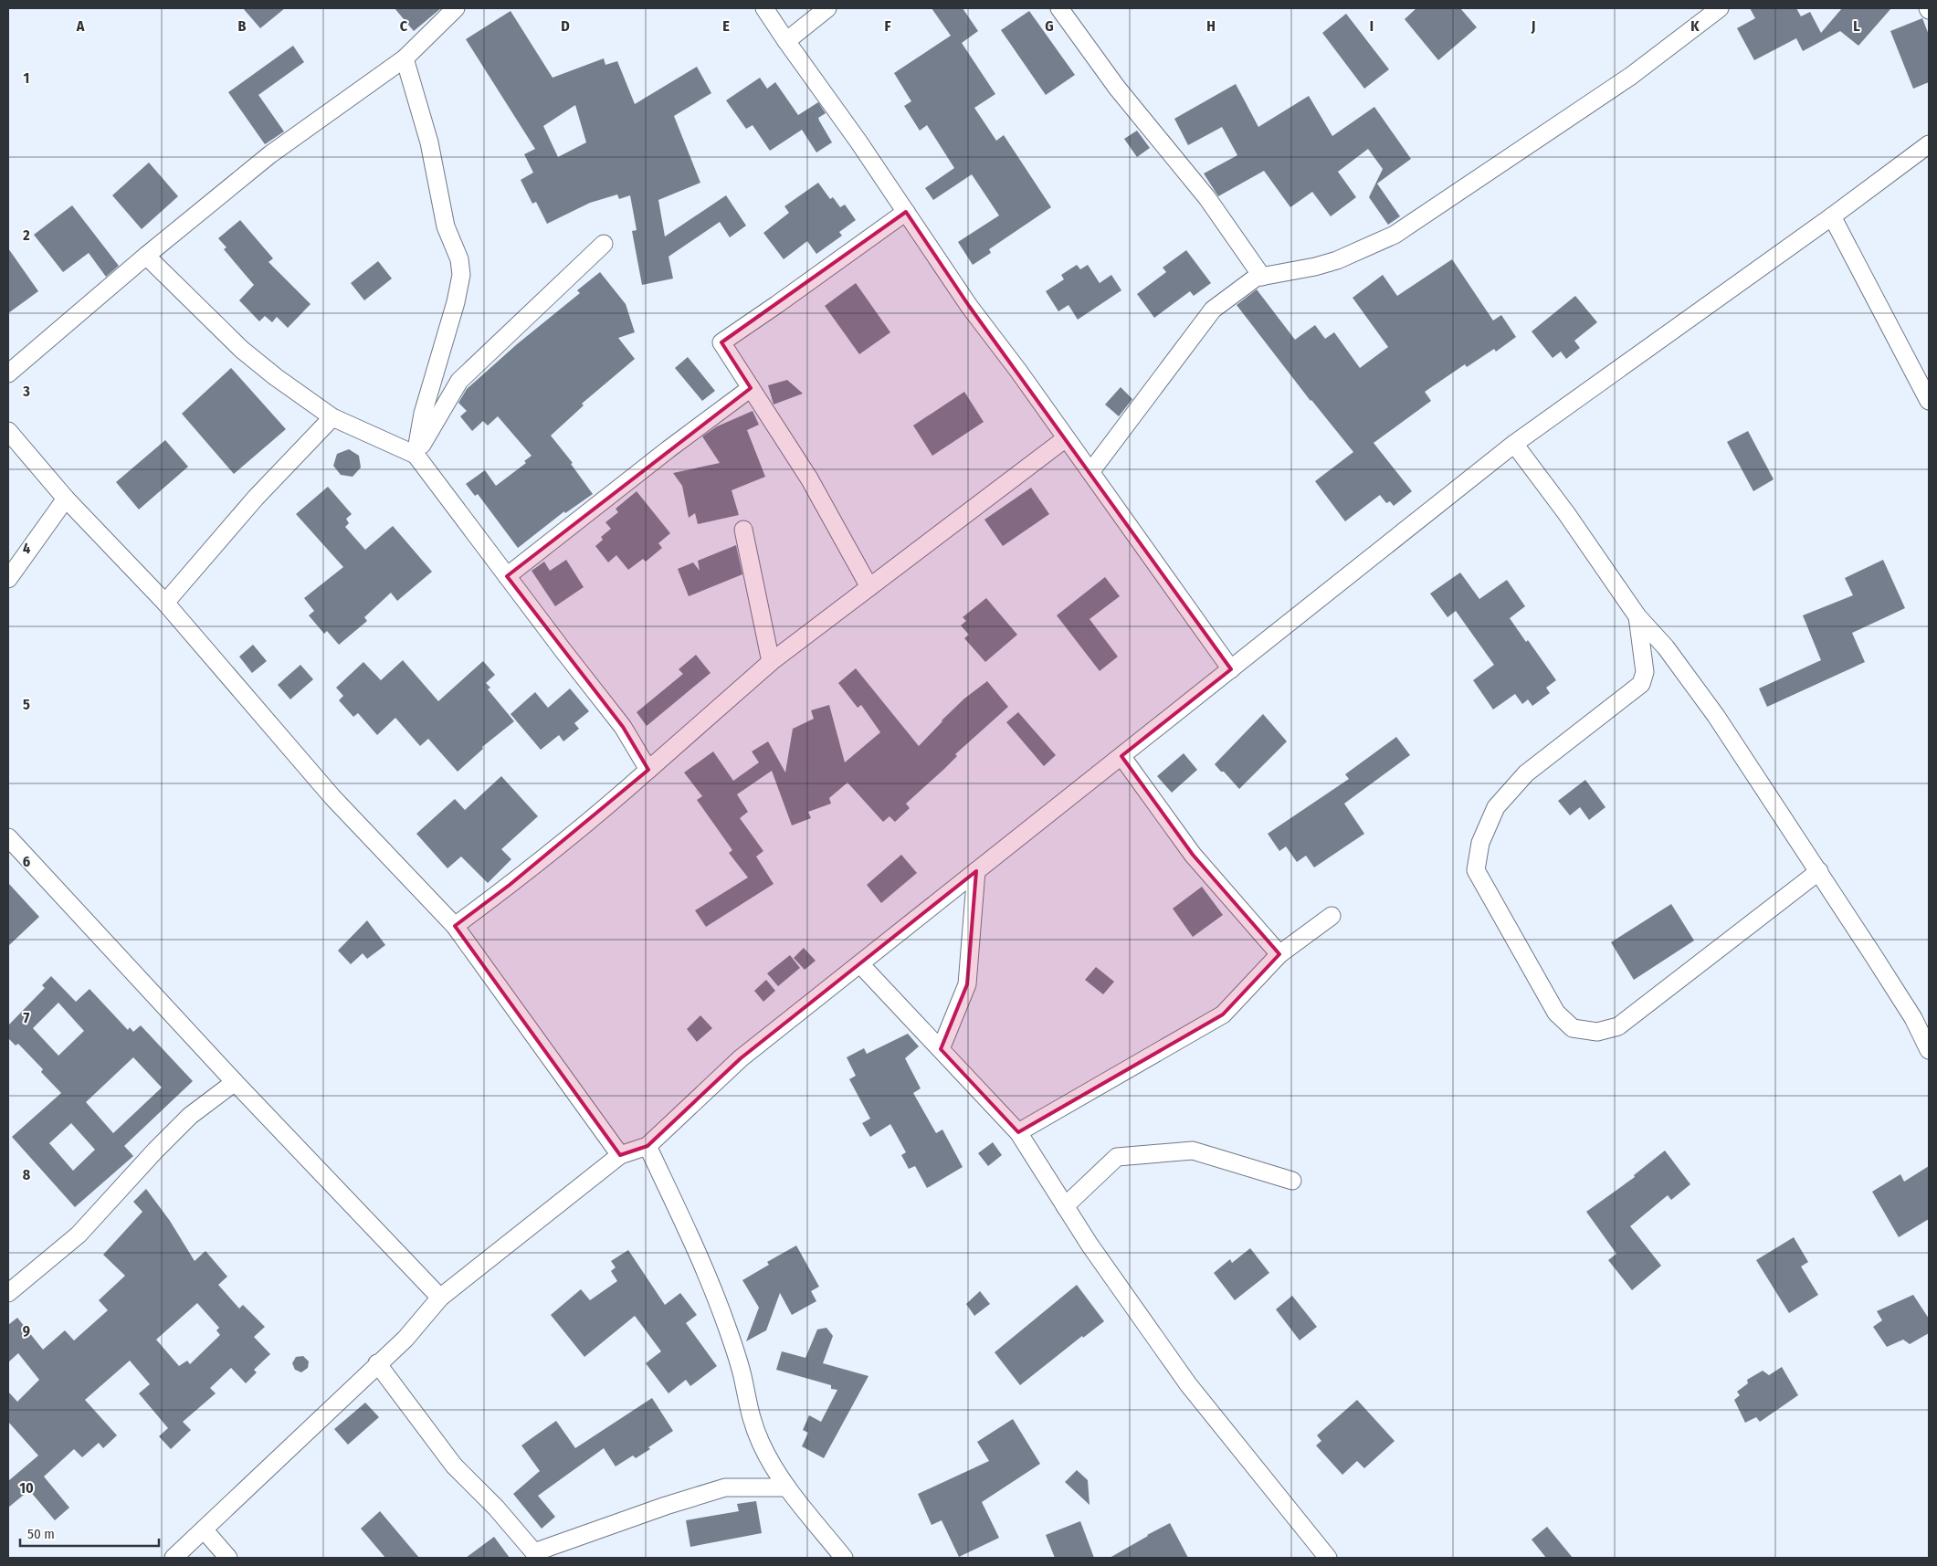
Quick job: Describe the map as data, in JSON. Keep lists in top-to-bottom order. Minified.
{"scale_bar":"50 m","grid":{"columns":["A","B","C","D","E","F","G","H","I","J","K","L"],"rows":["1","2","3","4","5","6","7","8","9","10"]}}
